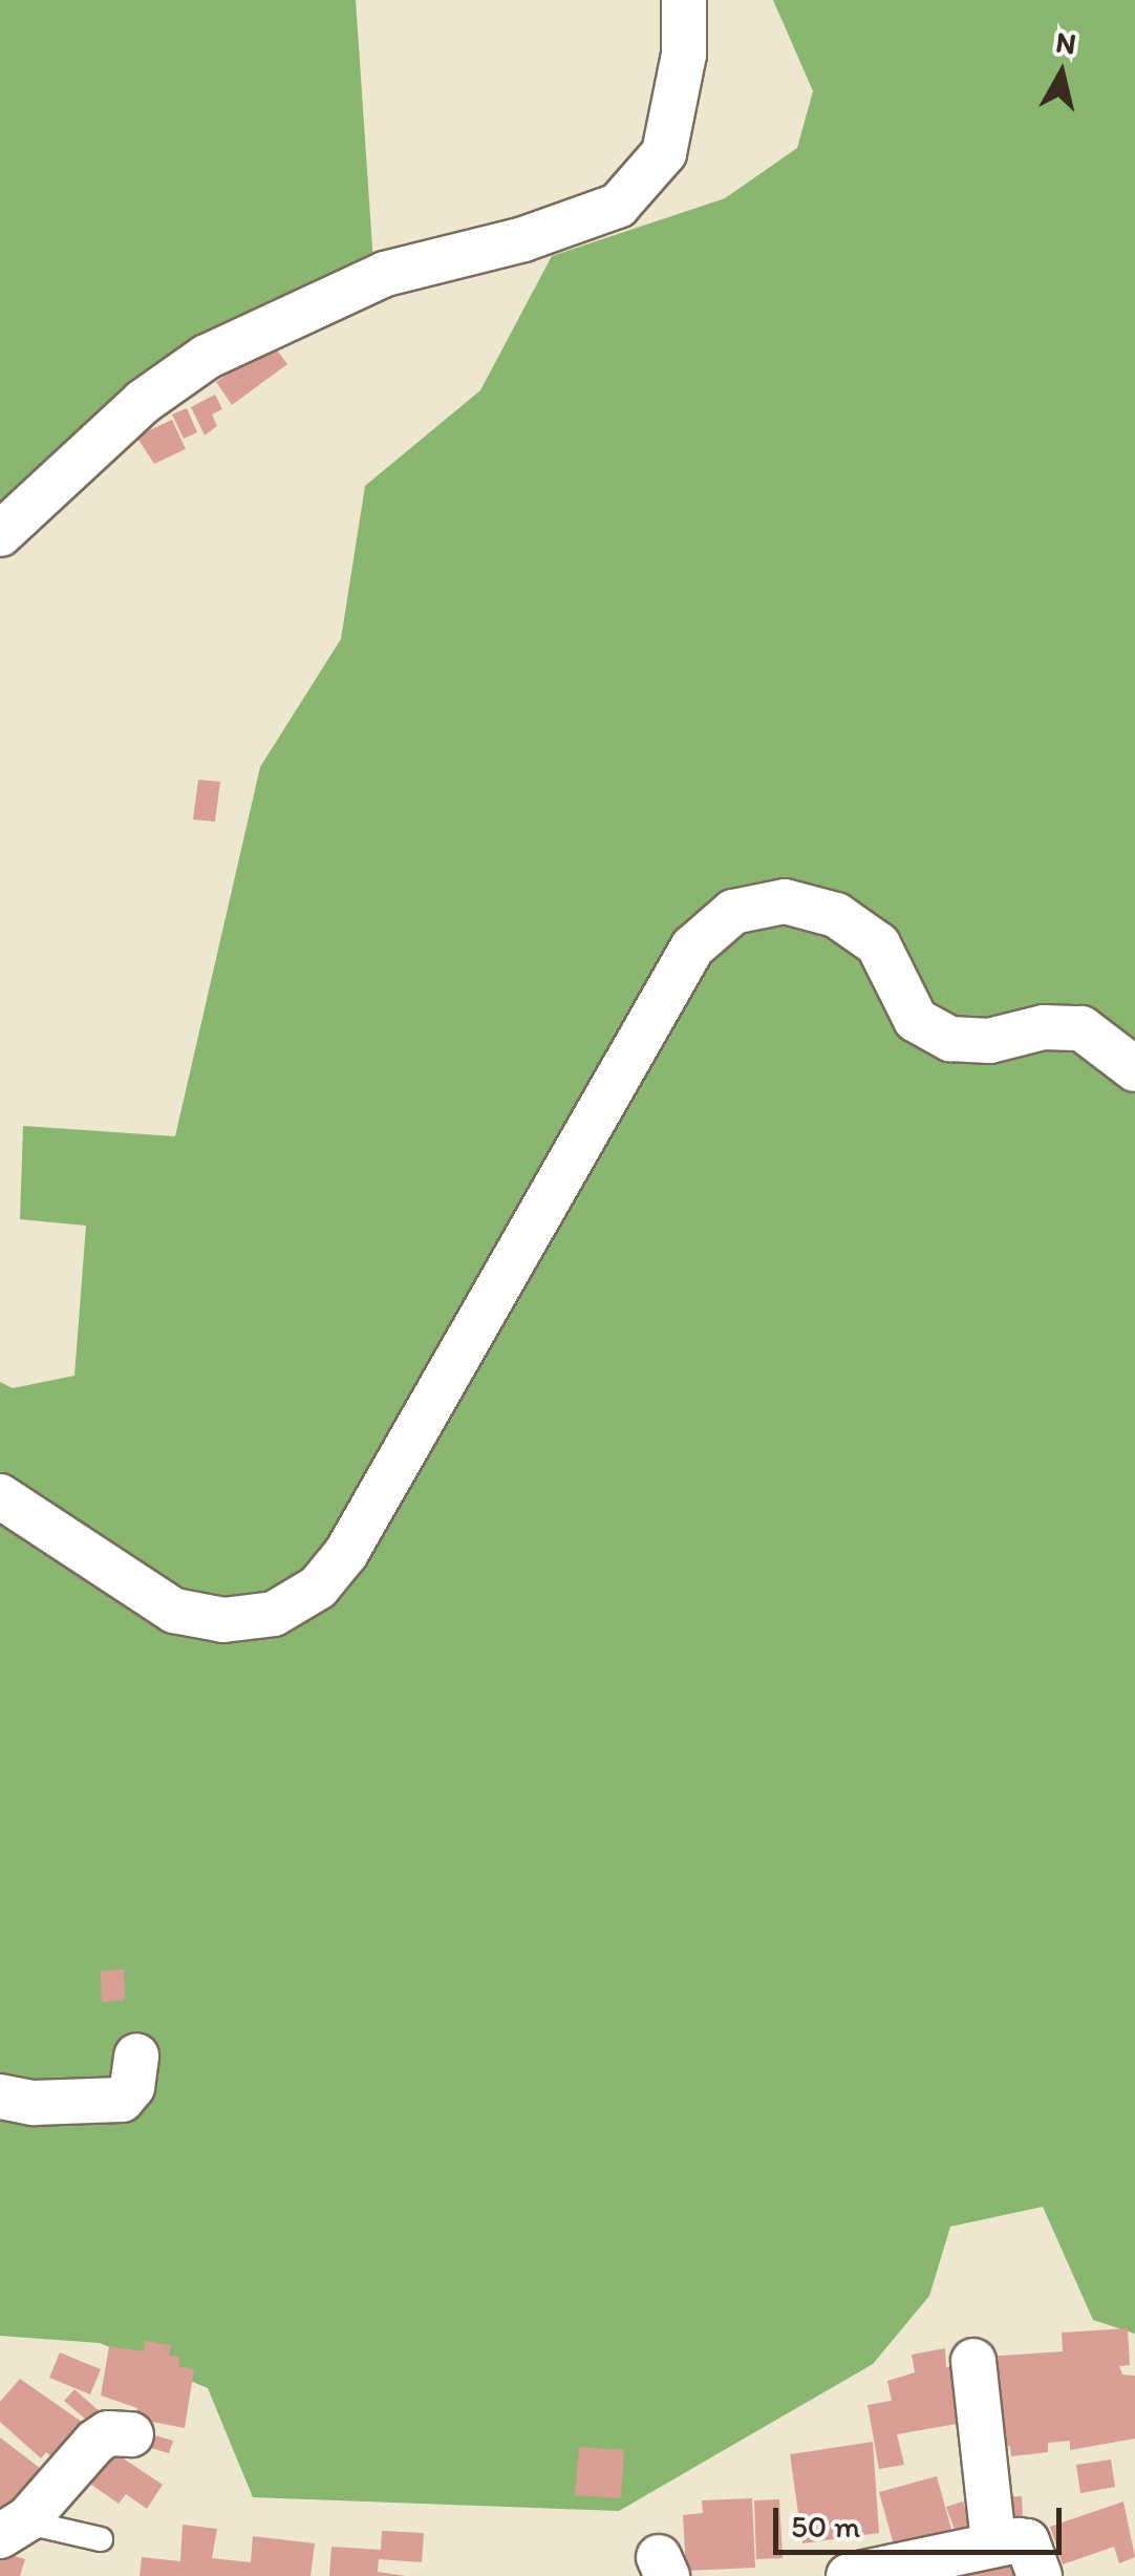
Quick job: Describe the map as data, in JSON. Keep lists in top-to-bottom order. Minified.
{"scale_bar":"50 m","north":"top"}
